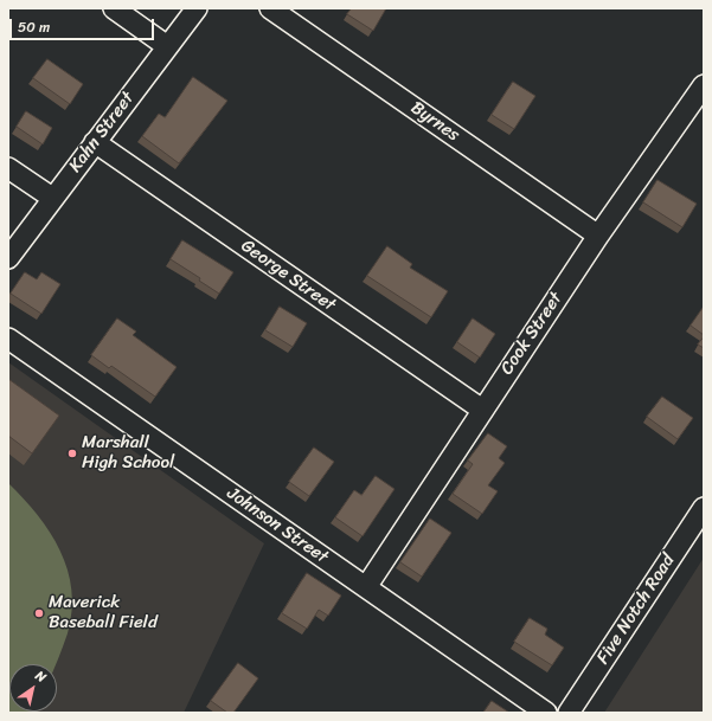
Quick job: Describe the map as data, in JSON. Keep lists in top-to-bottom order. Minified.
{"streets":{"street":["Byrnes","Kahn Street","George Street","Cook Street","Johnson Street","Five Notch Road"]},"crossings":[["Byrnes","Cook Street"],["Kahn Street","George Street"],["George Street","Cook Street"],["Cook Street","Johnson Street"]],"places":["Marshall High School","Maverick Baseball Field"],"scale_bar":"50 m","north":"top right"}
